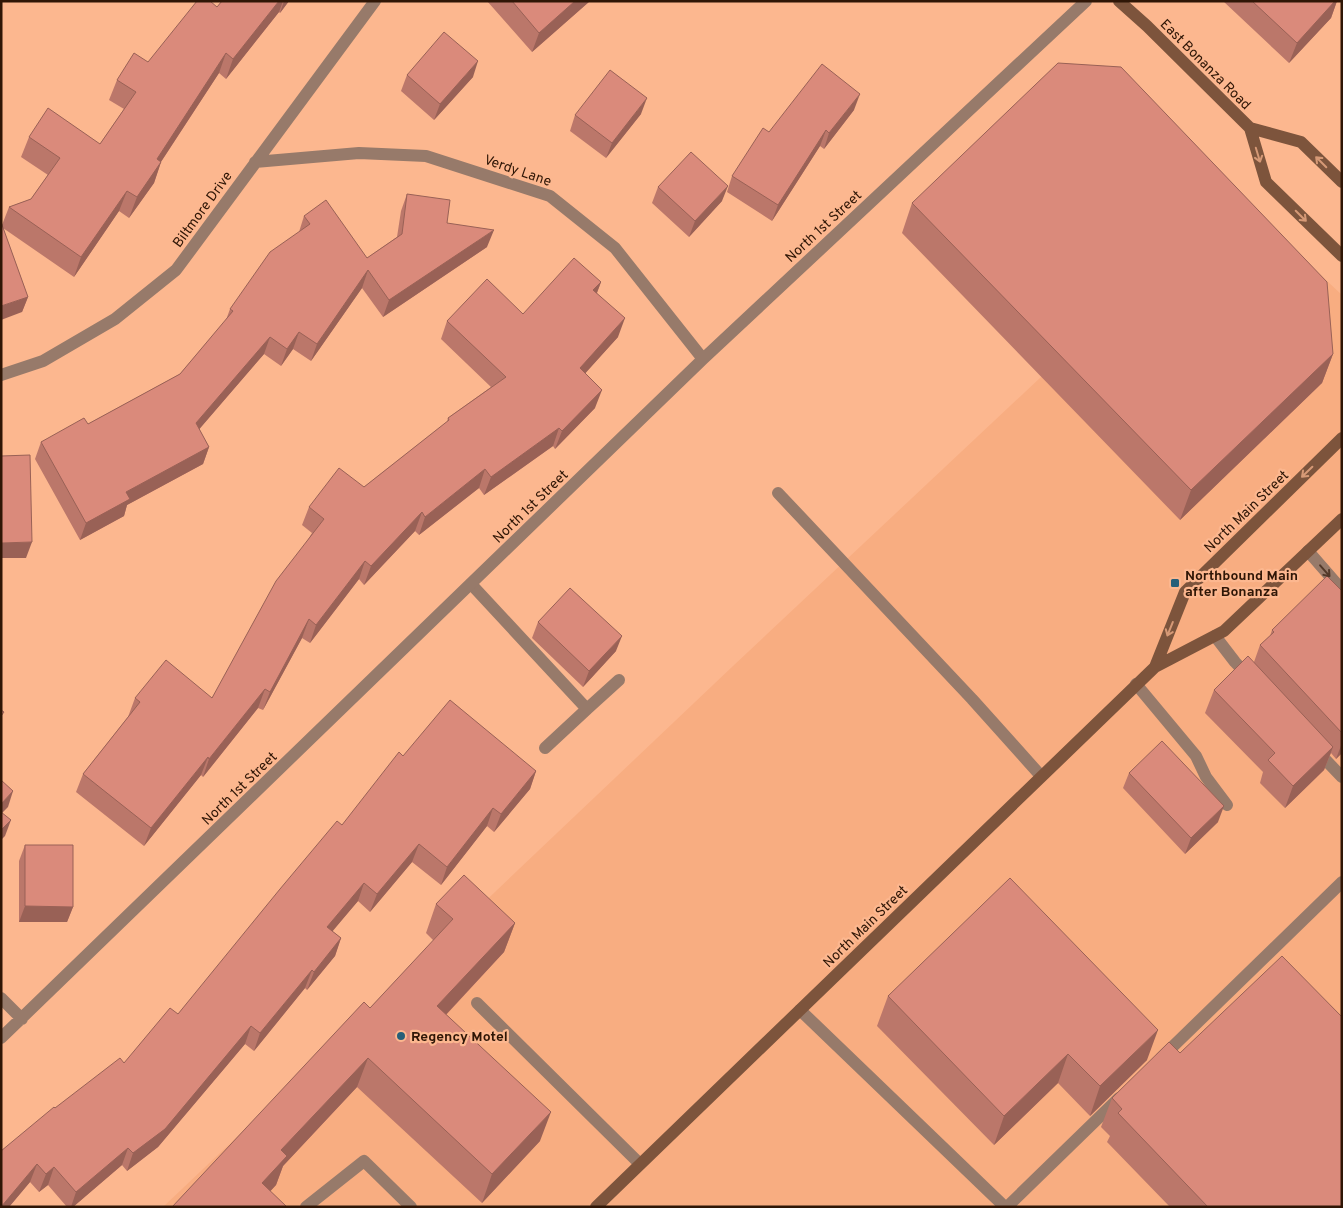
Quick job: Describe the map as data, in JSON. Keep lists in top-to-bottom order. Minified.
{"streets":{"main road":["East Bonanza Road","North Main Street"],"street":["Verdy Lane","Biltmore Drive","North 1st Street"]},"crossings":[["Verdy Lane","Biltmore Drive"],["Verdy Lane","North 1st Street"]],"places":{"transit":["Northbound Main after Bonanza"],"other":["Regency Motel"]}}
